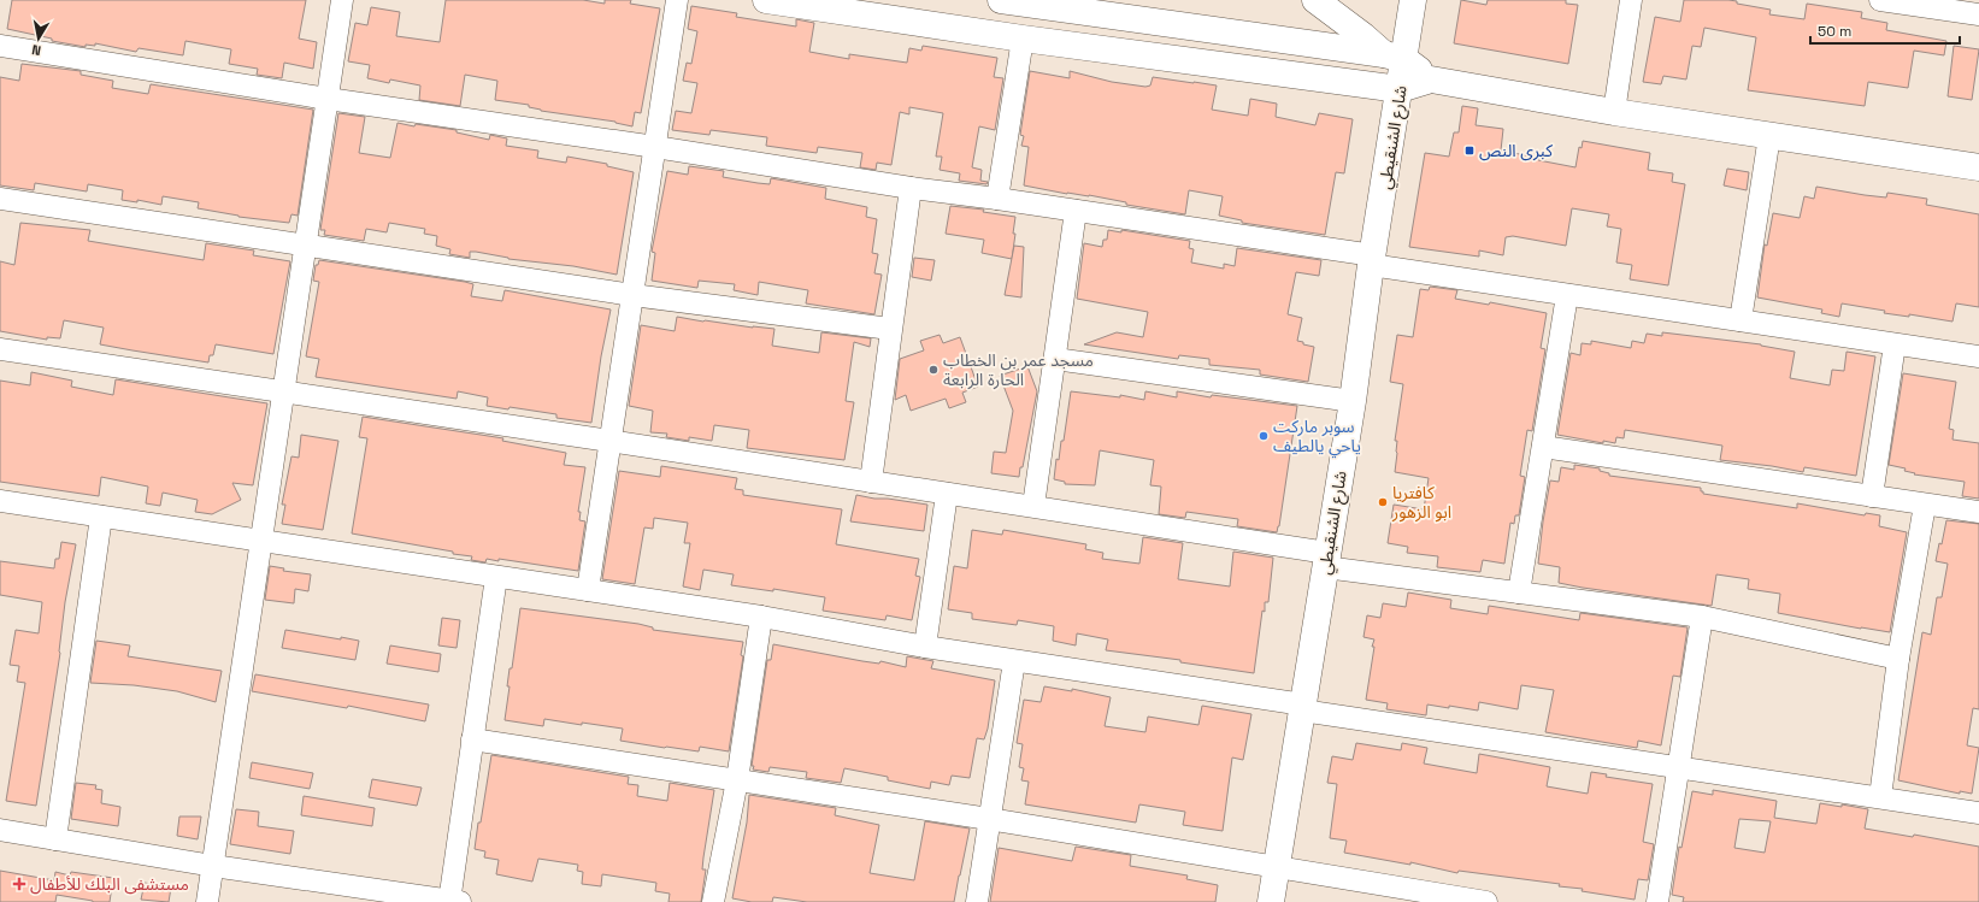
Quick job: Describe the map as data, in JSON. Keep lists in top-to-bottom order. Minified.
{"streets":{"street":["شارع الشنقيطي"]},"places":{"transit":["كبرى النص"],"other":["مسجد عمر بن الخطاب الحارة الرابعة","سوبر ماركت ياحي يالطيف","كافتريا ابو الزهور"],"health":["مستشفى البلك للأطفال"]},"scale_bar":"50 m","north":"bottom"}
